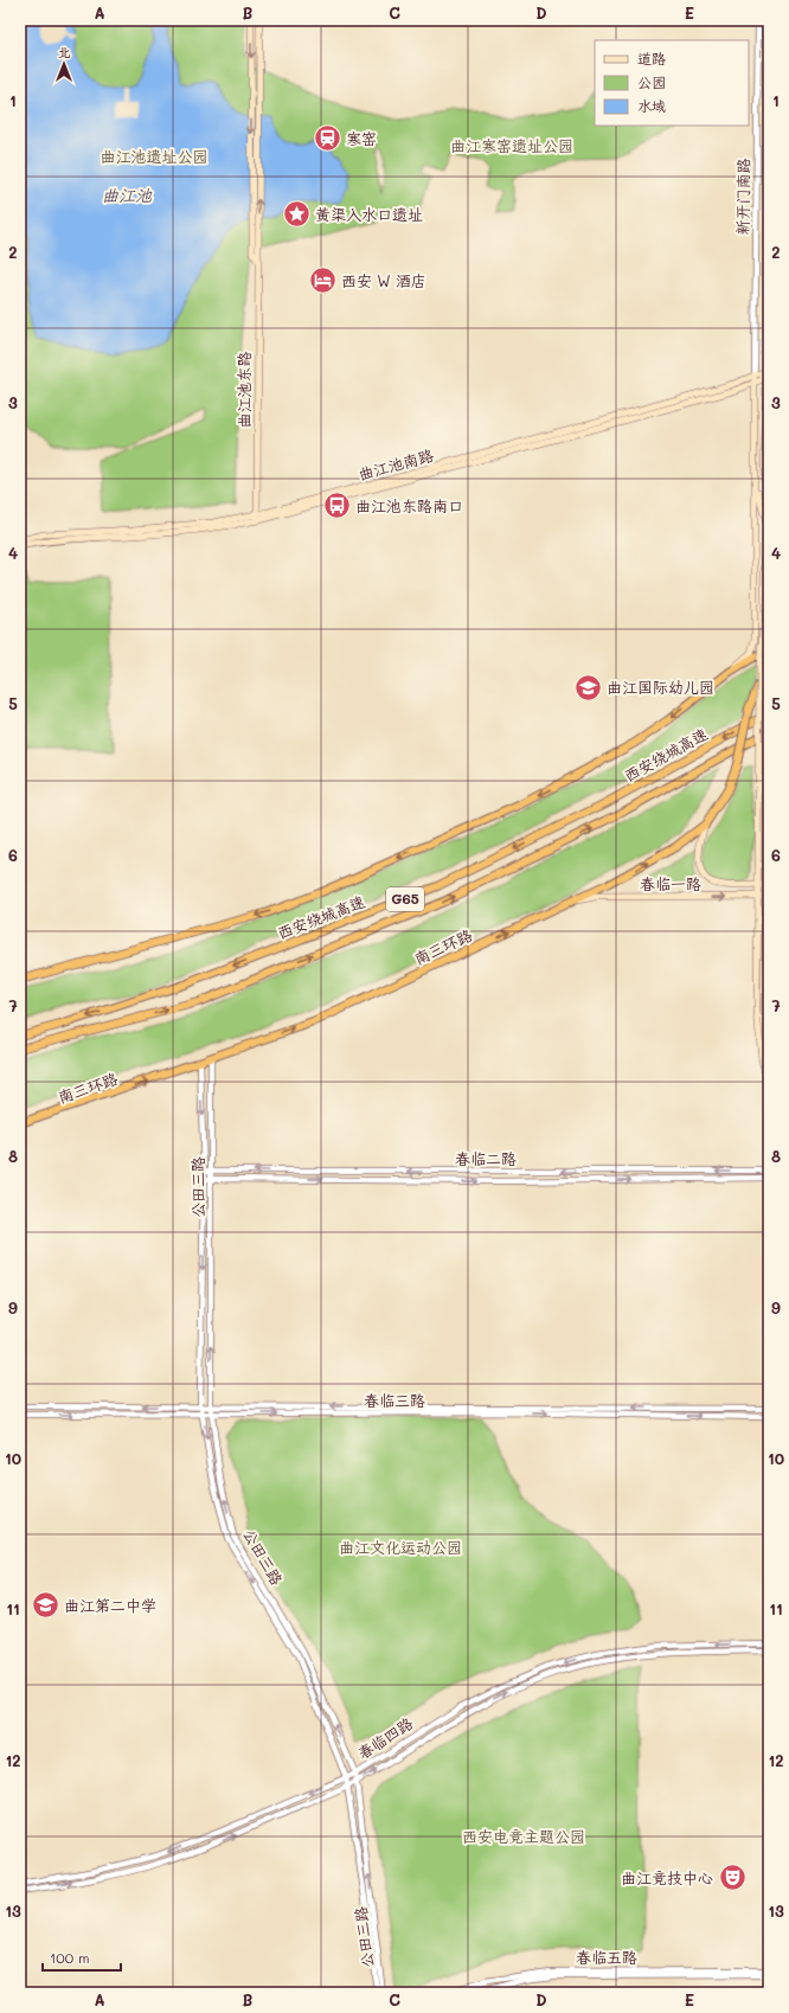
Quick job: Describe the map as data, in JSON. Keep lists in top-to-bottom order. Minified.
{"streets":{"highway":["西安绕城高速","G65","南三环路"],"main road":["曲江池东路","曲江池南路","春临一路"],"street":["新开门南路","春临二路","公田三路","春临三路","春临四路","春临五路"]},"crossings":[["新开门南路","曲江池南路"],["曲江池东路","曲江池南路"],["春临一路","南三环路"],["南三环路","公田三路"],["春临二路","公田三路"],["公田三路","春临三路"],["公田三路","春临四路"]],"one_way":["春临一路","南三环路"],"water":["曲江池"],"parks":["曲江寒窑遗址公园","曲江池遗址公园","曲江文化运动公园","西安电竞主题公园"],"places":{"station":["寒窑"],"place":["黄渠入水口遗址"],"hotel":["西安 W 酒店"],"bus stop":["曲江池东路南口"],"school or university":["曲江国际幼儿园","曲江第二中学"],"theatre":["曲江竞技中心"]},"legend":["道路","公园","水域"],"scale_bar":"100 m","north":"top","grid":{"columns":["A","B","C","D","E"],"rows":["1","2","3","4","5","6","7","8","9","10","11","12","13"]}}
